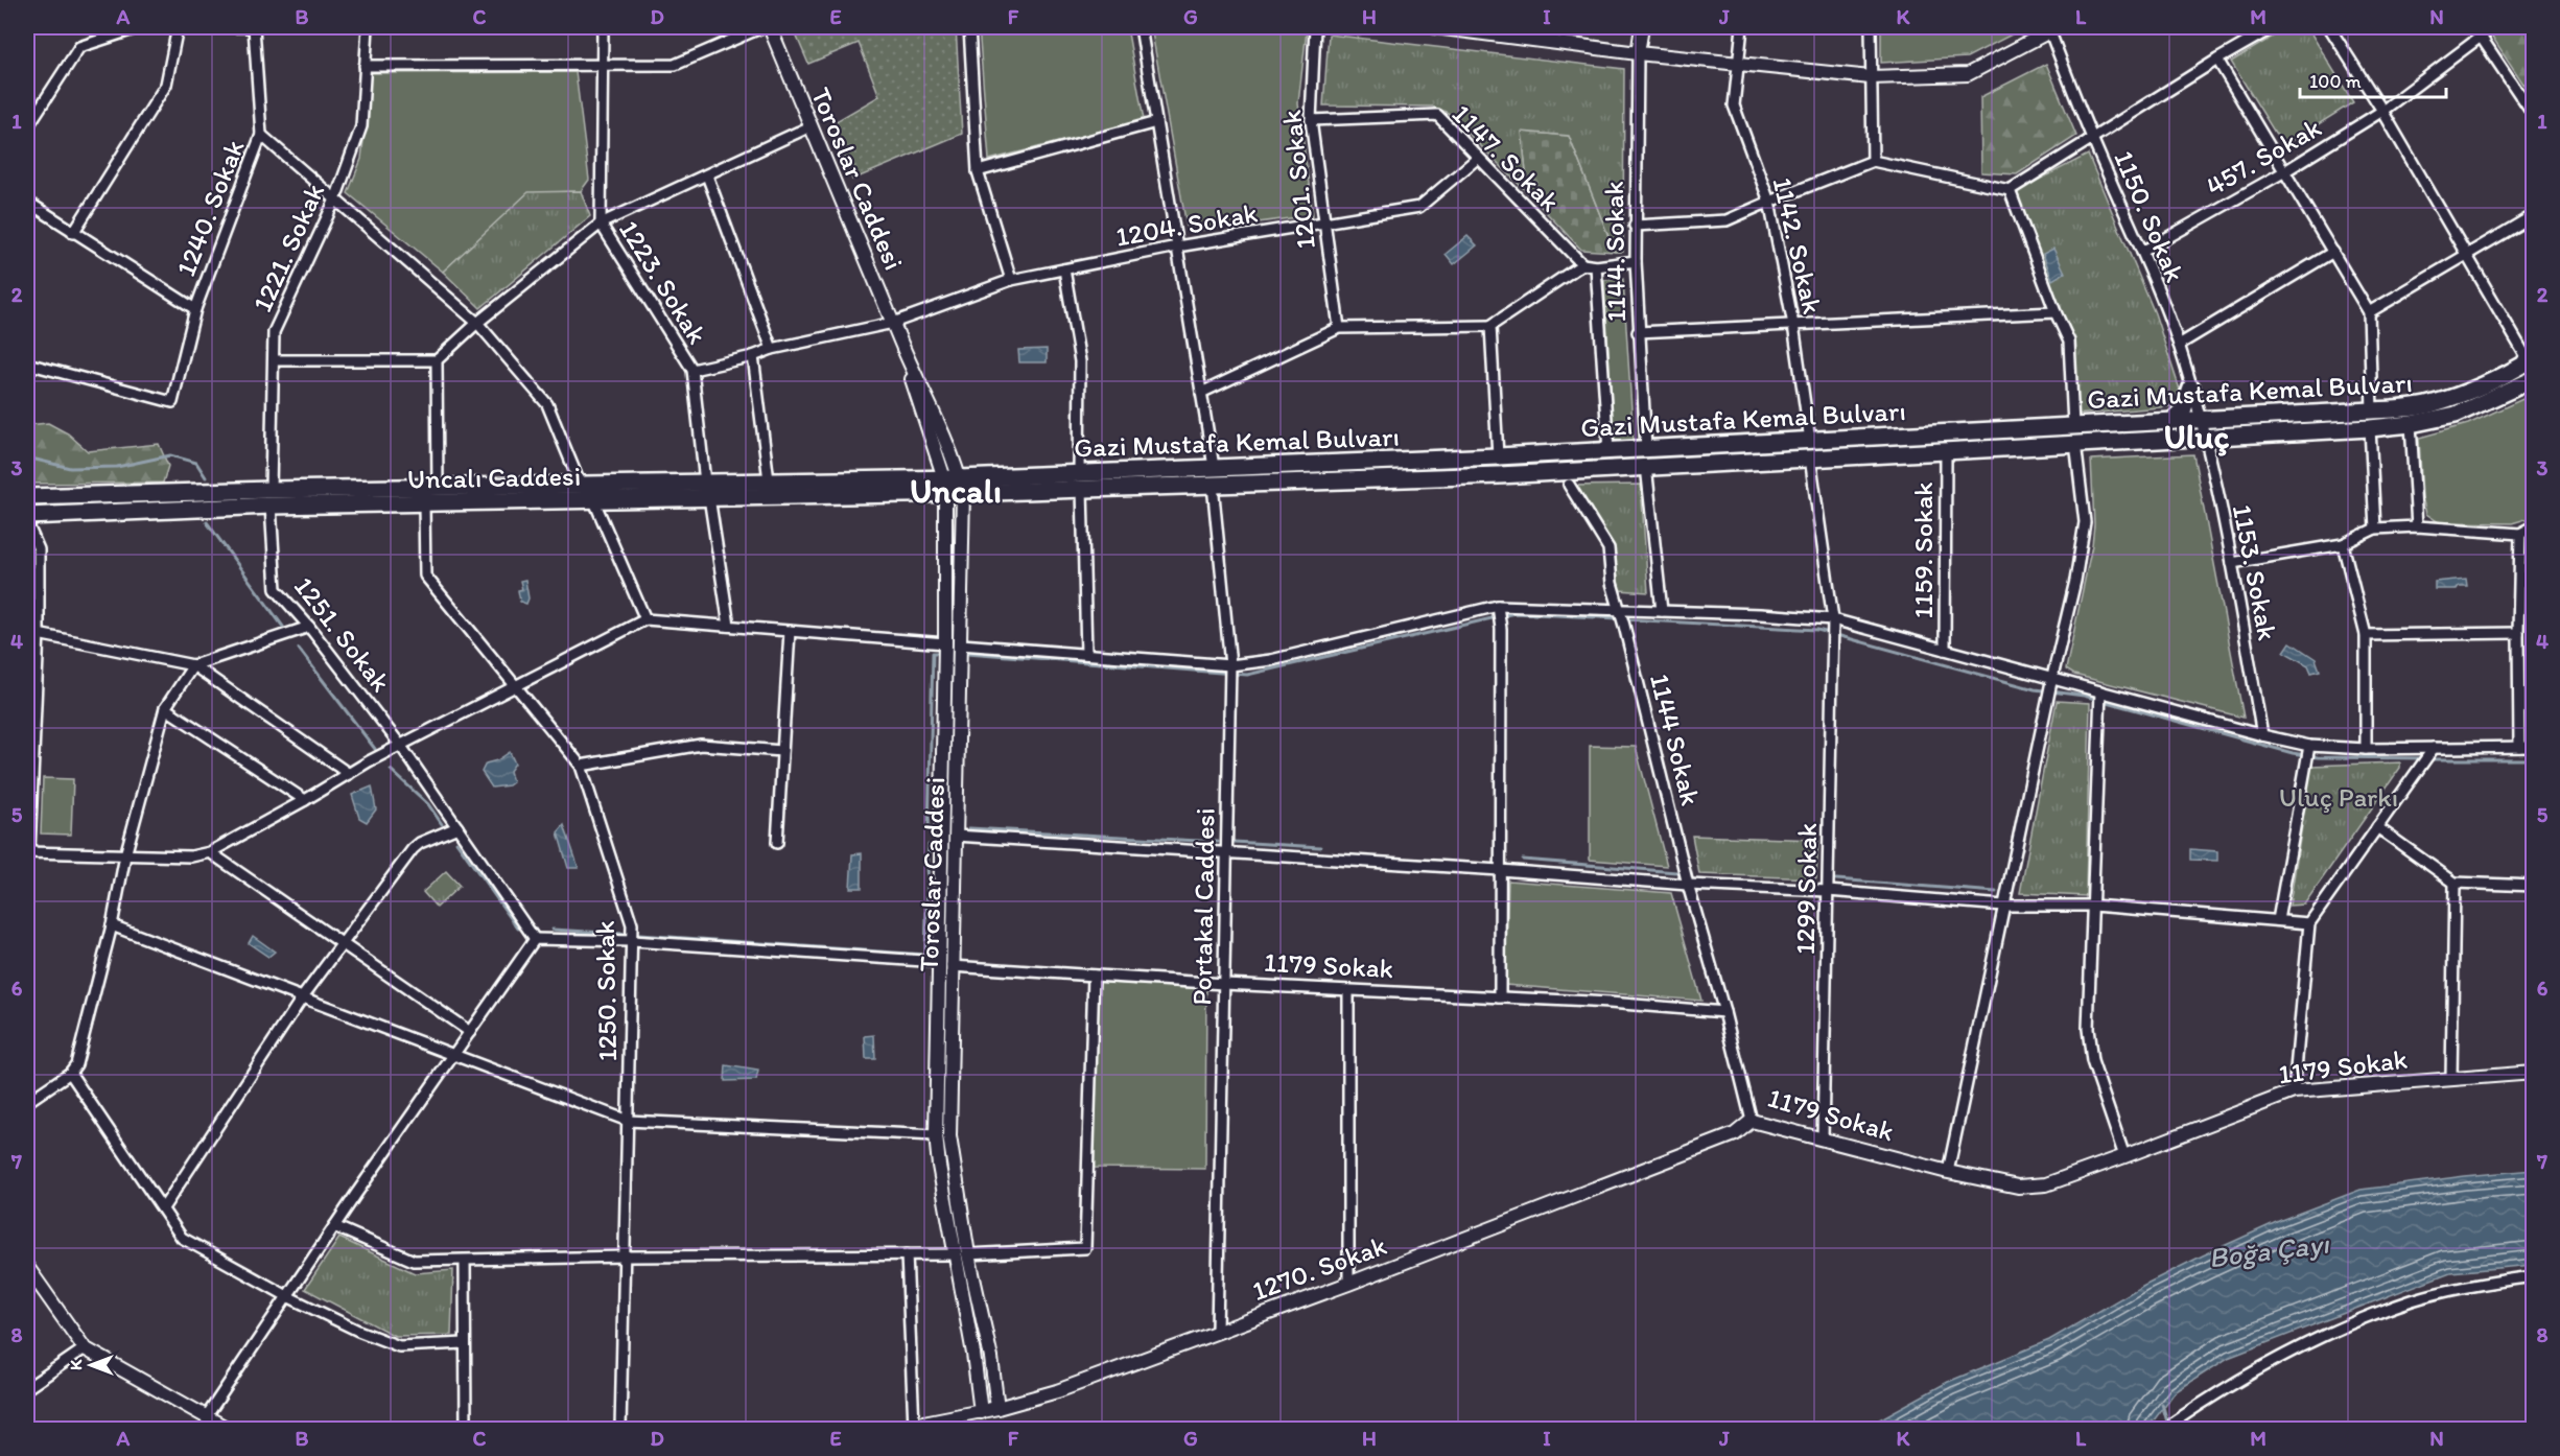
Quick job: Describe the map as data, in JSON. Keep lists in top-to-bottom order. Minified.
{"streets":{"main road":["Gazi Mustafa Kemal Bulvarı","Uncalı Caddesi"],"street":["457. Sokak","1147. Sokak","Toroslar Caddesi","1201. Sokak","1240. Sokak","1150. Sokak","1204. Sokak","1142. Sokak","1221. Sokak","1144. Sokak","1223. Sokak","1159. Sokak","1153. Sokak","1251. Sokak","1144 Sokak","1299 Sokak","Portakal Caddesi","1179 Sokak","1250. Sokak","1270. Sokak"]},"crossings":[["457. Sokak","1150. Sokak"],["1147. Sokak","1201. Sokak"],["1147. Sokak","1204. Sokak"],["Toroslar Caddesi","1204. Sokak"],["Toroslar Caddesi","Gazi Mustafa Kemal Bulvarı"],["Toroslar Caddesi","Uncalı Caddesi"],["Toroslar Caddesi","1179 Sokak"],["Toroslar Caddesi","1270. Sokak"],["1201. Sokak","1204. Sokak"],["1150. Sokak","Gazi Mustafa Kemal Bulvarı"],["1150. Sokak","1153. Sokak"],["1204. Sokak","1223. Sokak"],["1142. Sokak","Gazi Mustafa Kemal Bulvarı"],["1221. Sokak","Uncalı Caddesi"],["1221. Sokak","1251. Sokak"],["1144. Sokak","Gazi Mustafa Kemal Bulvarı"],["1223. Sokak","Uncalı Caddesi"],["Gazi Mustafa Kemal Bulvarı","Uncalı Caddesi"],["Gazi Mustafa Kemal Bulvarı","1159. Sokak"],["Gazi Mustafa Kemal Bulvarı","1153. Sokak"],["Gazi Mustafa Kemal Bulvarı","1299 Sokak"],["Gazi Mustafa Kemal Bulvarı","Portakal Caddesi"],["Uncalı Caddesi","1251. Sokak"],["Uncalı Caddesi","1250. Sokak"],["1144 Sokak","1179 Sokak"],["1299 Sokak","1179 Sokak"],["Portakal Caddesi","1179 Sokak"],["Portakal Caddesi","1270. Sokak"],["1179 Sokak","1250. Sokak"],["1179 Sokak","1270. Sokak"]],"districts":["Uluç","Uncalı"],"water":["Boğa Çayı"],"parks":["Uluç Parkı"],"scale_bar":"100 m","north":"left","grid":{"columns":["A","B","C","D","E","F","G","H","I","J","K","L","M","N"],"rows":["1","2","3","4","5","6","7","8"]}}
